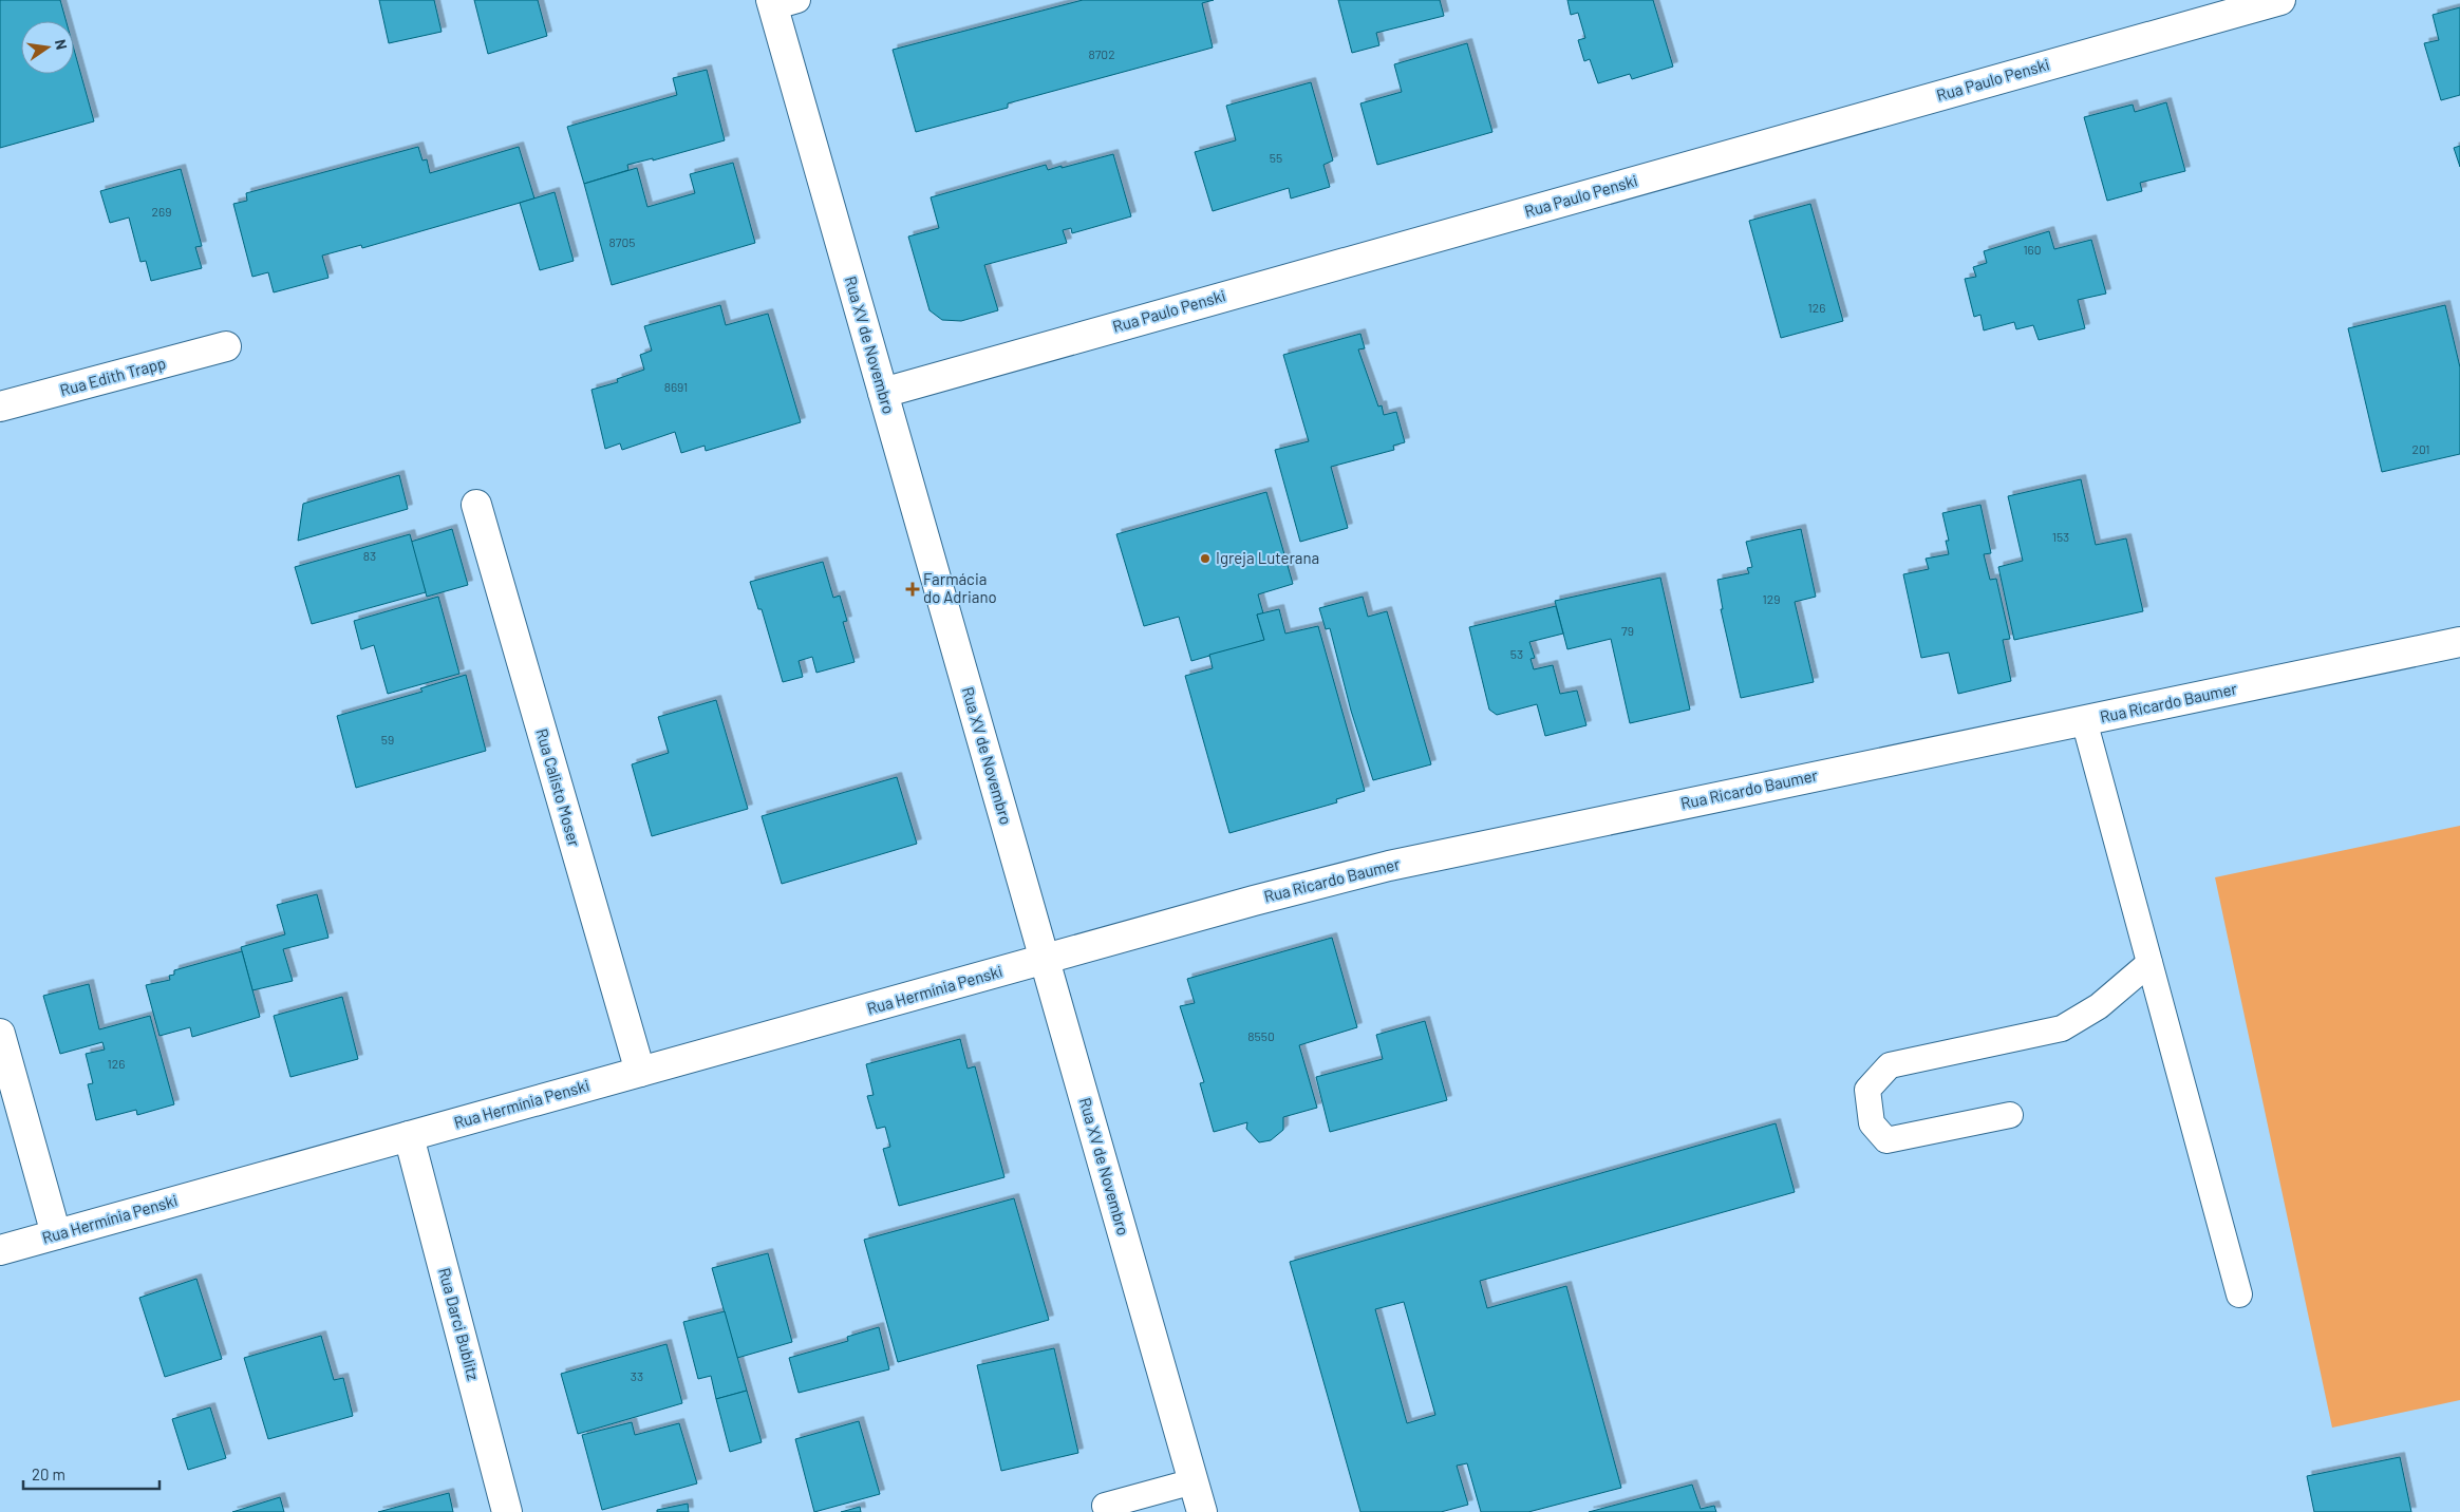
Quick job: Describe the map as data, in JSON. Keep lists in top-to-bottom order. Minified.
{"streets":{"street":["Rua Paulo Penski","Rua XV de Novembro","Rua Edith Trapp","Rua Ricardo Baumer","Rua Calisto Moser","Rua Hermínia Penski","Rua Darci Bublitz"]},"crossings":[["Rua Paulo Penski","Rua XV de Novembro"],["Rua XV de Novembro","Rua Ricardo Baumer"],["Rua XV de Novembro","Rua Hermínia Penski"],["Rua Ricardo Baumer","Rua Hermínia Penski"],["Rua Calisto Moser","Rua Hermínia Penski"],["Rua Hermínia Penski","Rua Darci Bublitz"]],"places":{"other":["Igreja Luterana"],"health":["Farmácia do Adriano"]},"house_numbers":["8702","55","269","8705","160","126","8691","201","153","83","129","79","53","59","8550","126","33"],"scale_bar":"20 m","north":"right"}
